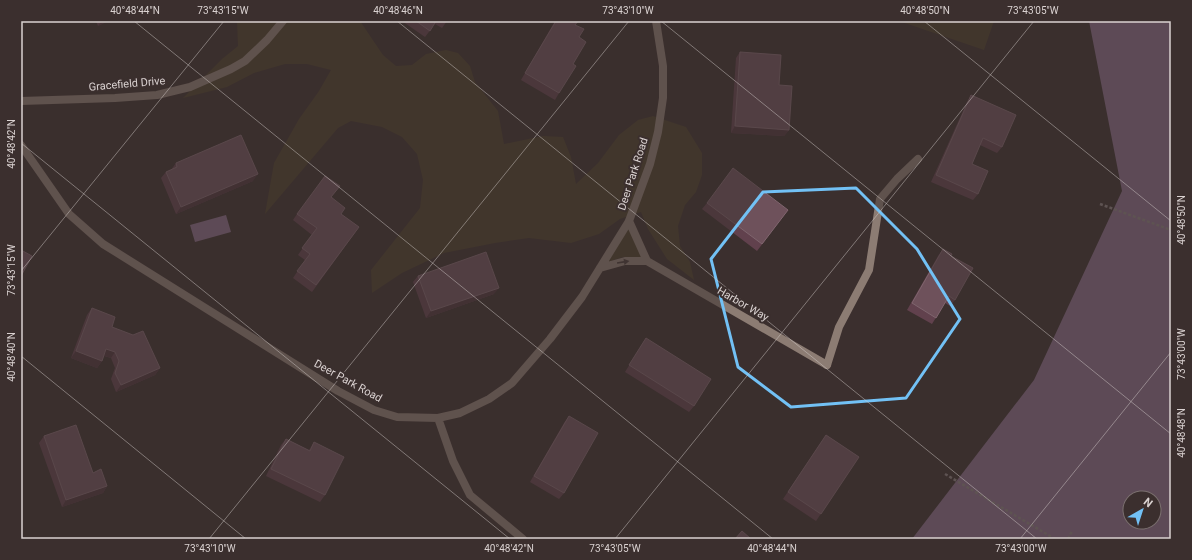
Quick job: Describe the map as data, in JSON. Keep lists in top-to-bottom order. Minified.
{"streets":{"street":["Gracefield Drive","Deer Park Road","Harbor Way"]},"crossings":[["Deer Park Road","Harbor Way"]],"north":"top right","coordinates":["40°48'44\"N","73°43'15\"W","40°48'46\"N","73°43'10\"W","40°48'50\"N","73°43'05\"W","40°48'42\"N","73°43'00\"W","40°48'40\"N","40°48'48\"N"]}
